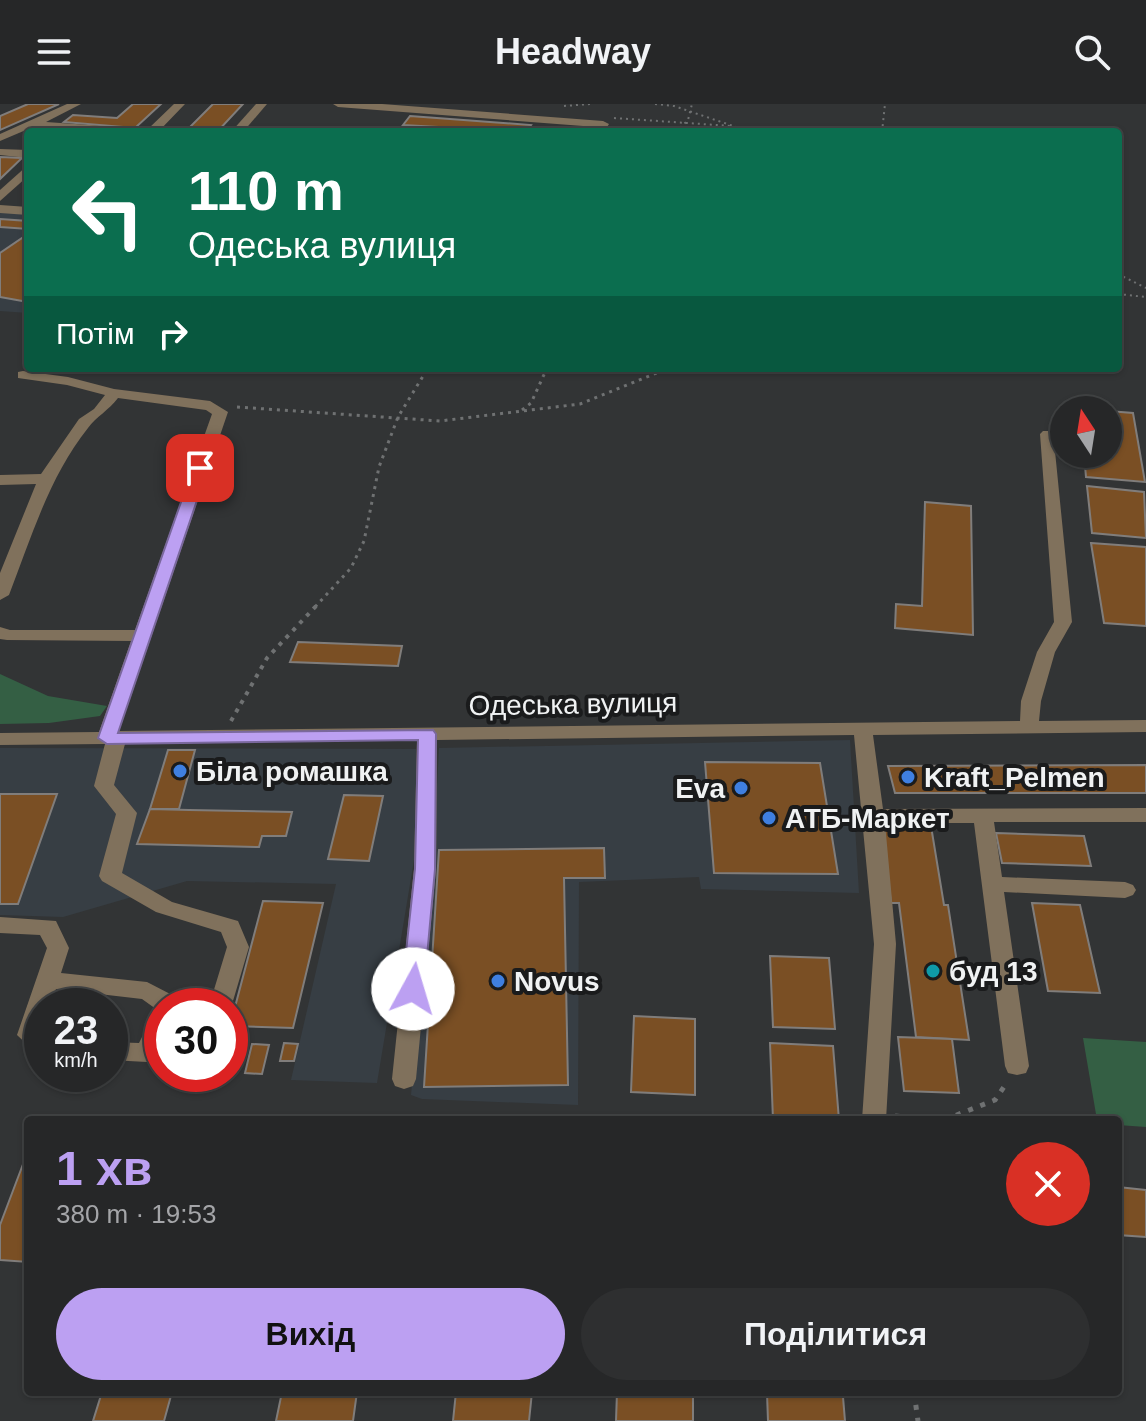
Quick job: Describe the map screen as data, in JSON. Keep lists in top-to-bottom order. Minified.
{"streets":{"street":["Одеська вулиця"]},"places":["Біла ромашка","Kraft_Pelmen","Eva","АТБ-Маркет","буд 13","Novus"],"north":"top","page":{"header":"Headway","turn":["110 m","Одеська вулиця"],"then":"Потім","speed":"23 km/h","limit":"30","heading":["1 хв","380 m · 19:53"],"buttons":["Вихід","Поділитися"]}}
